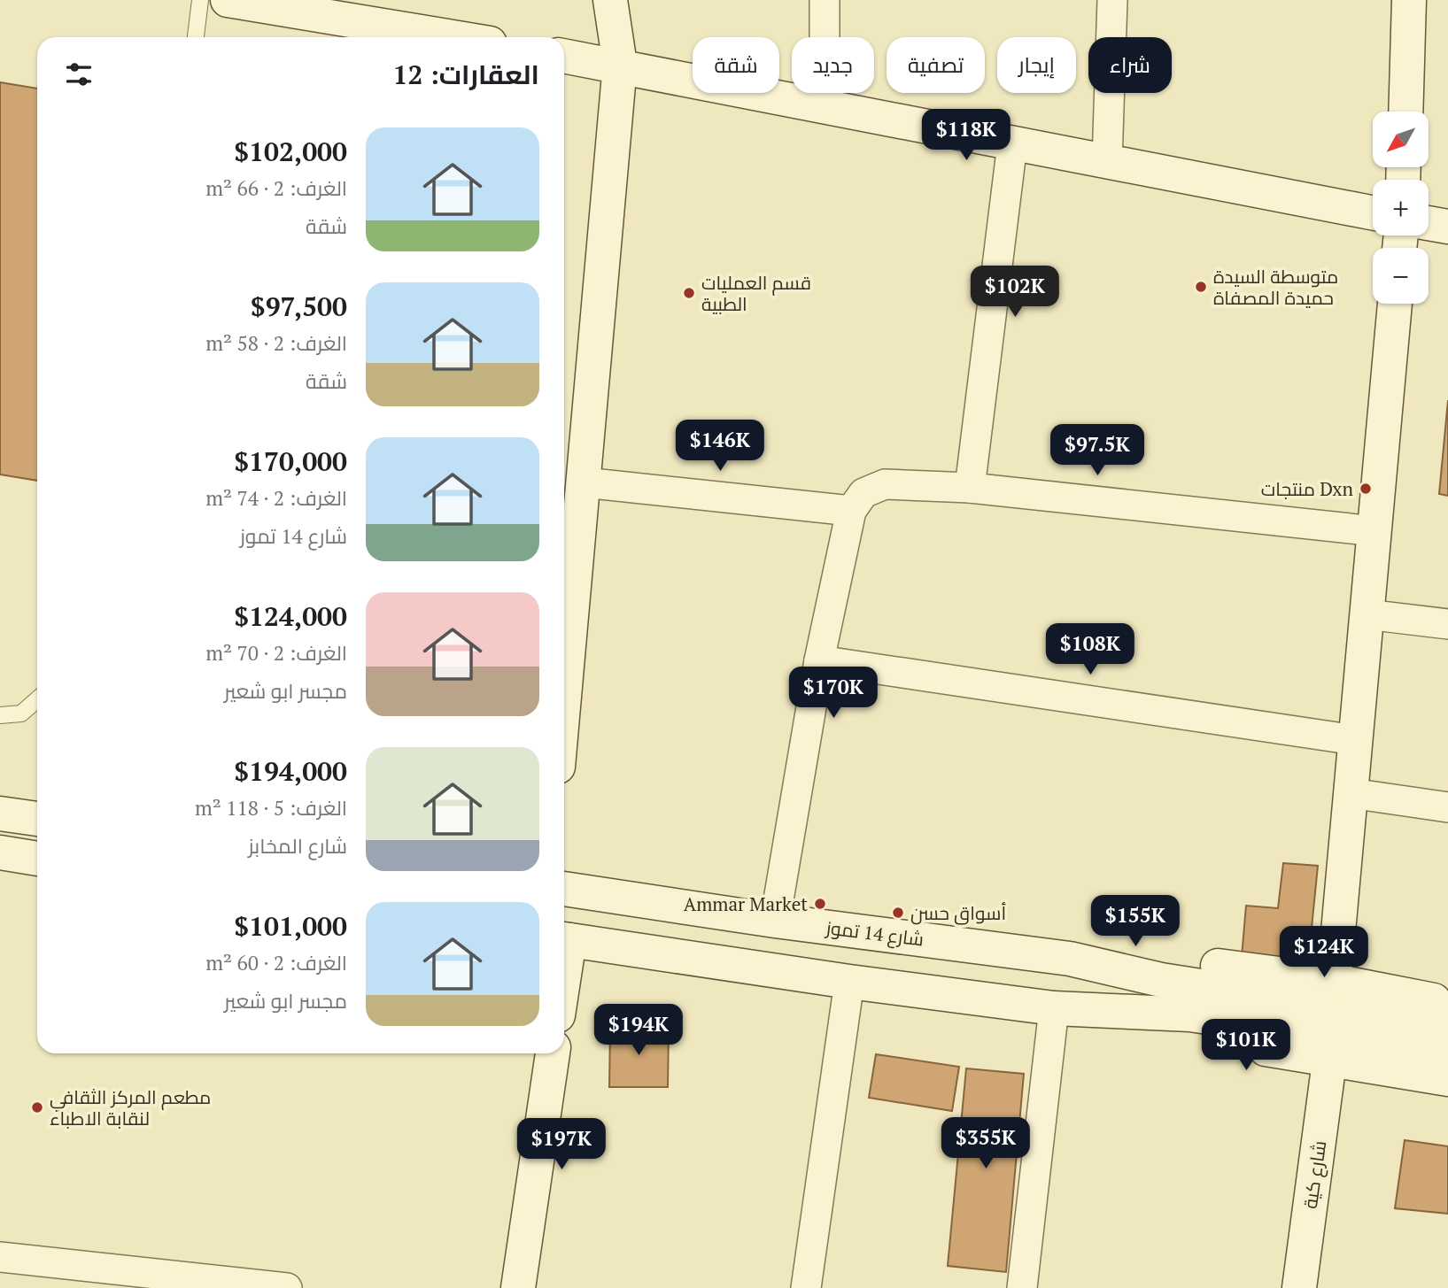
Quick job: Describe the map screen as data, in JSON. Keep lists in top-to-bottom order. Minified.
{"streets":{"street":["شارع 14 تموز","شارع كية"]},"places":["متوسطة السيدة حميدة المصفاة","قسم العمليات الطبية","منتجات Dxn","Ammar Market","أسواق حسن","مطعم المركز الثقافي لنقابة اﻻطباء"],"north":"bottom left","page":{"chip":["شراء","إيجار","تصفية","جديد","شقة"],"heading":"العقارات: 12","price":["$118K","$102K","$146K","$97.5K","$108K","$170K","$155K","$124K","$194K","$101K","$355K","$197K"],"map_buttons":["+","−"],"list":[{"name":"$102,000","note":"الغرف: 2 · 66 m² · شقة"},{"name":"$97,500","note":"الغرف: 2 · 58 m² · شقة"},{"name":"$170,000","note":"الغرف: 2 · 74 m² · شارع 14 تموز"},{"name":"$124,000","note":"الغرف: 2 · 70 m² · مجسر ابو شعير"},{"name":"$194,000","note":"الغرف: 5 · 118 m² · شارع المخابز"},{"name":"$101,000","note":"الغرف: 2 · 60 m² · مجسر ابو شعير"}]}}
